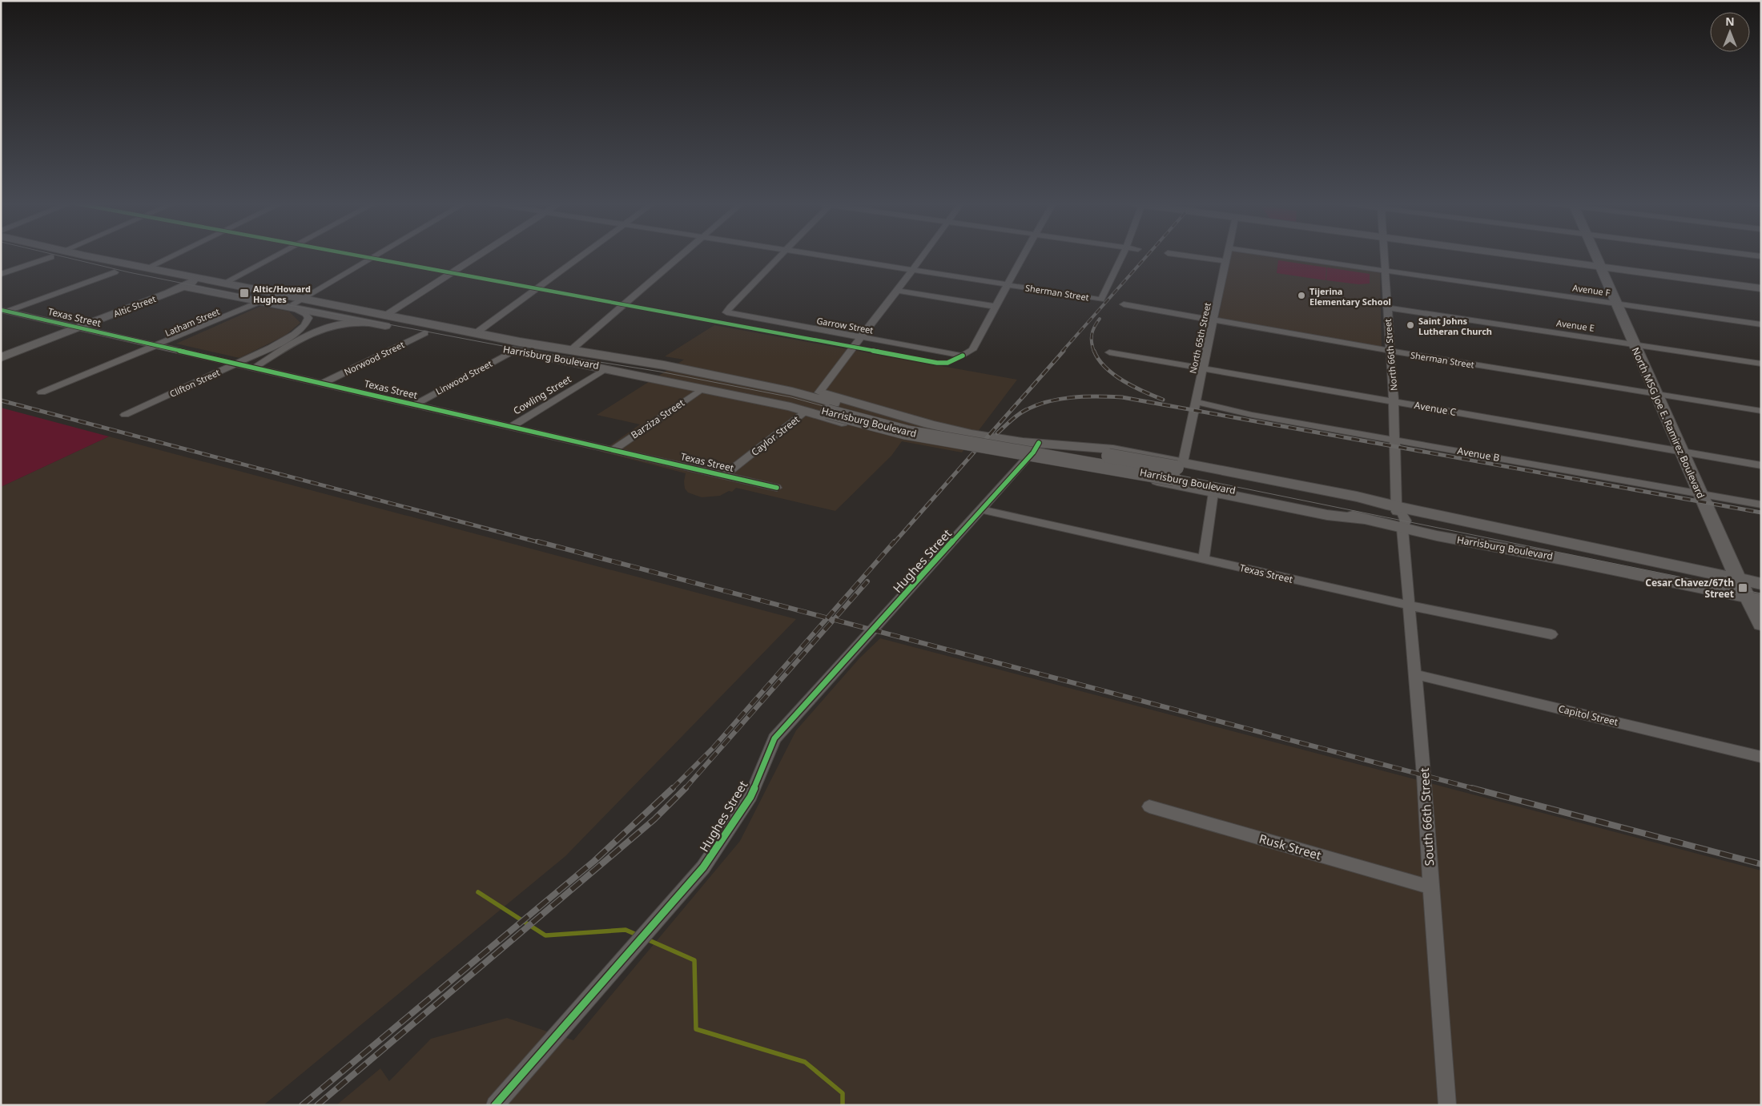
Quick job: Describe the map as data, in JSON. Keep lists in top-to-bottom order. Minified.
{"streets":{"main road":["Altic Street","Harrisburg Boulevard","North MSG Joe E. Ramirez Boulevard"],"street":["Avenue F","Sherman Street","Texas Street","Latham Street","Garrow Street","Avenue E","North 65th Street","North 66th Street","Norwood Street","Linwood Street","Clifton Street","Cowling Street","Avenue C","Barziza Street","Caylor Street","Avenue B","Hughes Street","Capitol Street","South 66th Street","Rusk Street"]},"crossings":[["Avenue F","North 66th Street"],["Avenue F","North MSG Joe E. Ramirez Boulevard"],["Sherman Street","North 65th Street"],["Sherman Street","North 66th Street"],["Sherman Street","North MSG Joe E. Ramirez Boulevard"],["Altic Street","Texas Street"],["Altic Street","Harrisburg Boulevard"],["Texas Street","Latham Street"],["Texas Street","Norwood Street"],["Texas Street","Linwood Street"],["Texas Street","Clifton Street"],["Texas Street","Cowling Street"],["Texas Street","Barziza Street"],["Texas Street","Caylor Street"],["Texas Street","Hughes Street"],["Texas Street","South 66th Street"],["Latham Street","Harrisburg Boulevard"],["Avenue E","North 66th Street"],["Avenue E","North MSG Joe E. Ramirez Boulevard"],["North 65th Street","Harrisburg Boulevard"],["North 65th Street","Avenue C"],["North 65th Street","Avenue B"],["North 66th Street","Harrisburg Boulevard"],["North 66th Street","Avenue C"],["North 66th Street","Avenue B"],["North 66th Street","South 66th Street"],["Harrisburg Boulevard","Norwood Street"],["Harrisburg Boulevard","Linwood Street"],["Harrisburg Boulevard","Clifton Street"],["Harrisburg Boulevard","North MSG Joe E. Ramirez Boulevard"],["Harrisburg Boulevard","South 66th Street"],["Avenue C","North MSG Joe E. Ramirez Boulevard"],["North MSG Joe E. Ramirez Boulevard","Avenue B"],["Capitol Street","South 66th Street"],["South 66th Street","Rusk Street"]],"places":{"transit":["Altic/Howard Hughes","Cesar Chavez/67th Street"],"other":["Tijerina Elementary School","Saint Johns Lutheran Church"]},"north":"top"}
